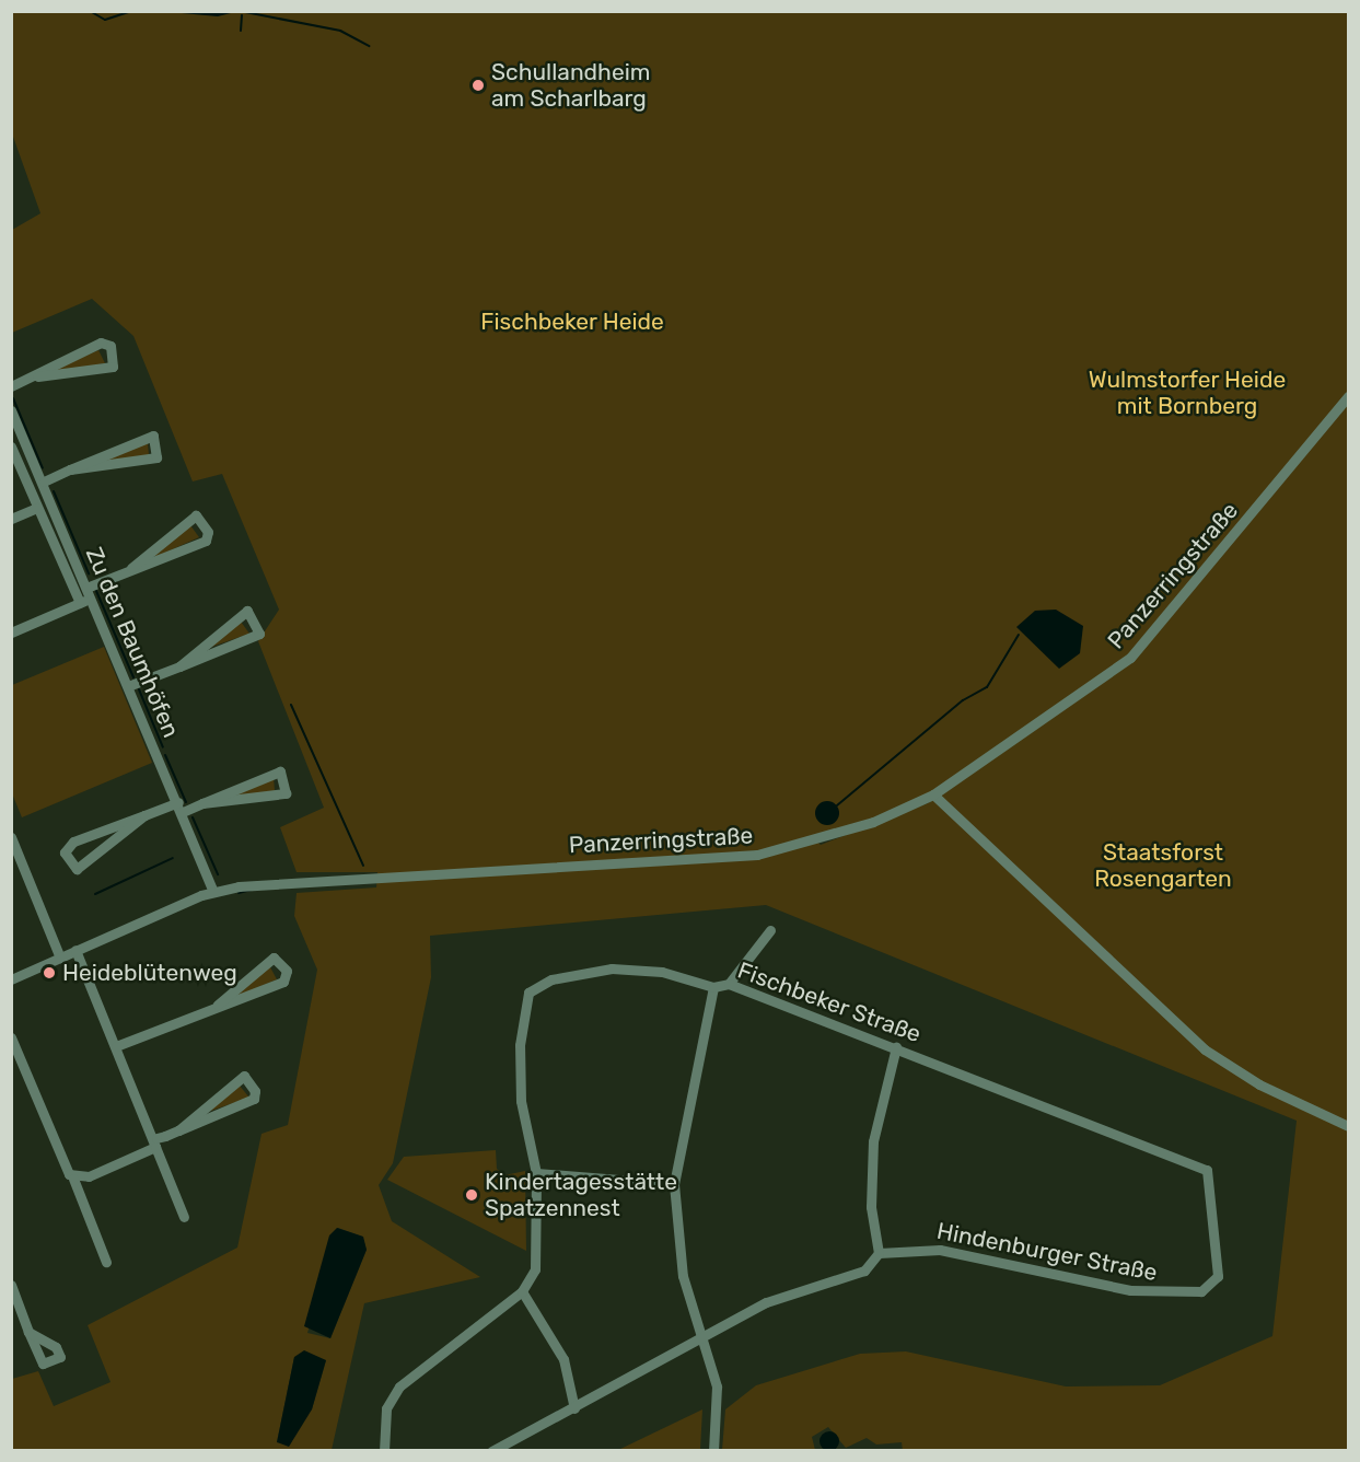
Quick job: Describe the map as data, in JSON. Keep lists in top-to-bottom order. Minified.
{"streets":{"street":["Panzerringstraße","Zu den Baumhöfen","Fischbeker Straße","Hindenburger Straße"]},"crossings":[["Panzerringstraße","Zu den Baumhöfen"],["Fischbeker Straße","Hindenburger Straße"]],"parks":["Fischbeker Heide","Wulmstorfer Heide mit Bornberg","Staatsforst Rosengarten"],"places":["Schullandheim am Scharlbarg","Heideblütenweg","Kindertagesstätte Spatzennest"]}
